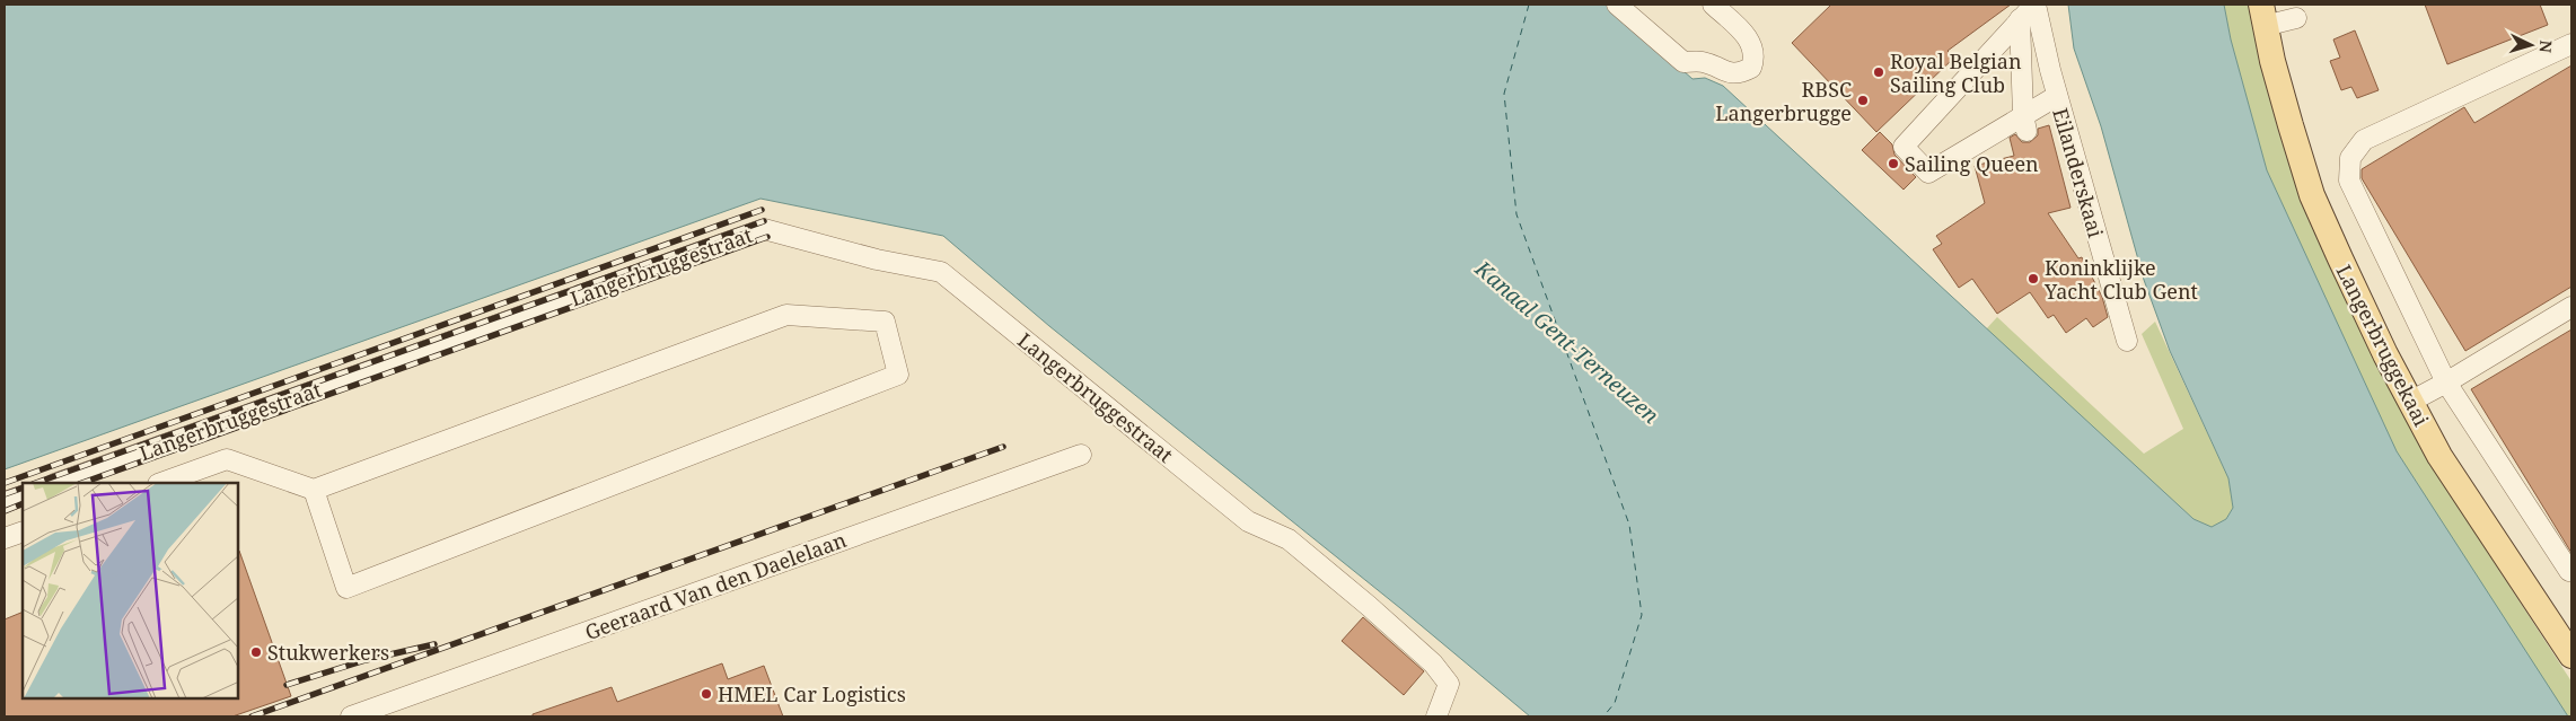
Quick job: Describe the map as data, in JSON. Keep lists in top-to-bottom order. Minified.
{"streets":{"main road":["Langerbruggekaai"],"street":["Eilanderskaai","Langerbruggestraat","Geeraard Van den Daelelaan"]},"water":["Kanaal Gent-Terneuzen"],"places":["Royal Belgian Sailing Club","RBSC Langerbrugge","Sailing Queen","Koninklijke Yacht Club Gent","Stukwerkers","HMEL Car Logistics"],"north":"right"}
